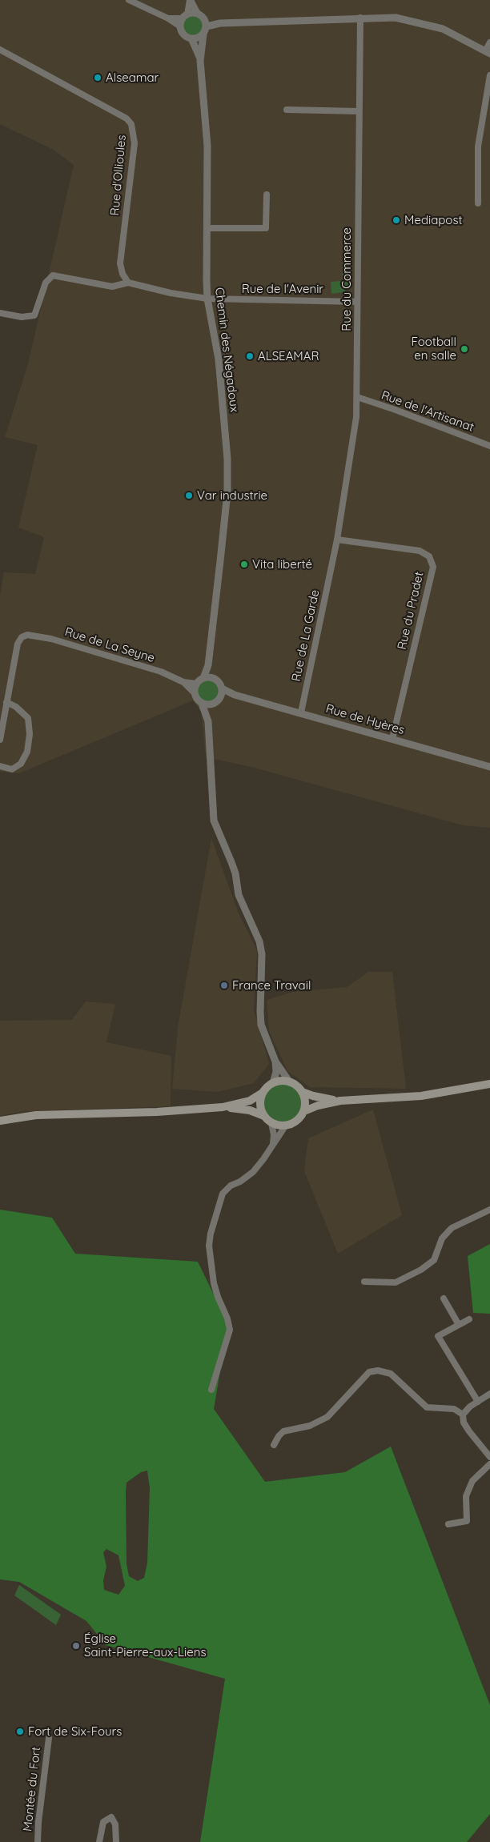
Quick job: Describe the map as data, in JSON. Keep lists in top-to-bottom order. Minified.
{"streets":{"street":["Rue d'Ollioules","Rue du Commerce","Rue de l'Avenir","Chemin des Négadoux","Rue de l'Artisanat","Rue du Pradet","Rue de La Garde","Rue de La Seyne","Rue de Hyères","Montée du Fort"]},"crossings":[["Rue d'Ollioules","Rue de l'Avenir"],["Rue du Commerce","Rue de l'Avenir"],["Rue du Commerce","Rue de l'Artisanat"],["Rue du Commerce","Rue du Pradet"],["Rue du Commerce","Rue de La Garde"],["Rue de l'Avenir","Chemin des Négadoux"],["Chemin des Négadoux","Rue de Hyères"],["Rue du Pradet","Rue de La Garde"],["Rue du Pradet","Rue de Hyères"],["Rue de La Garde","Rue de Hyères"]],"places":["Alseamar","Mediapost","Football en salle","ALSEAMAR","Var industrie","Vita liberté","France Travail","Église Saint-Pierre-aux-Liens","Fort de Six-Fours"]}
